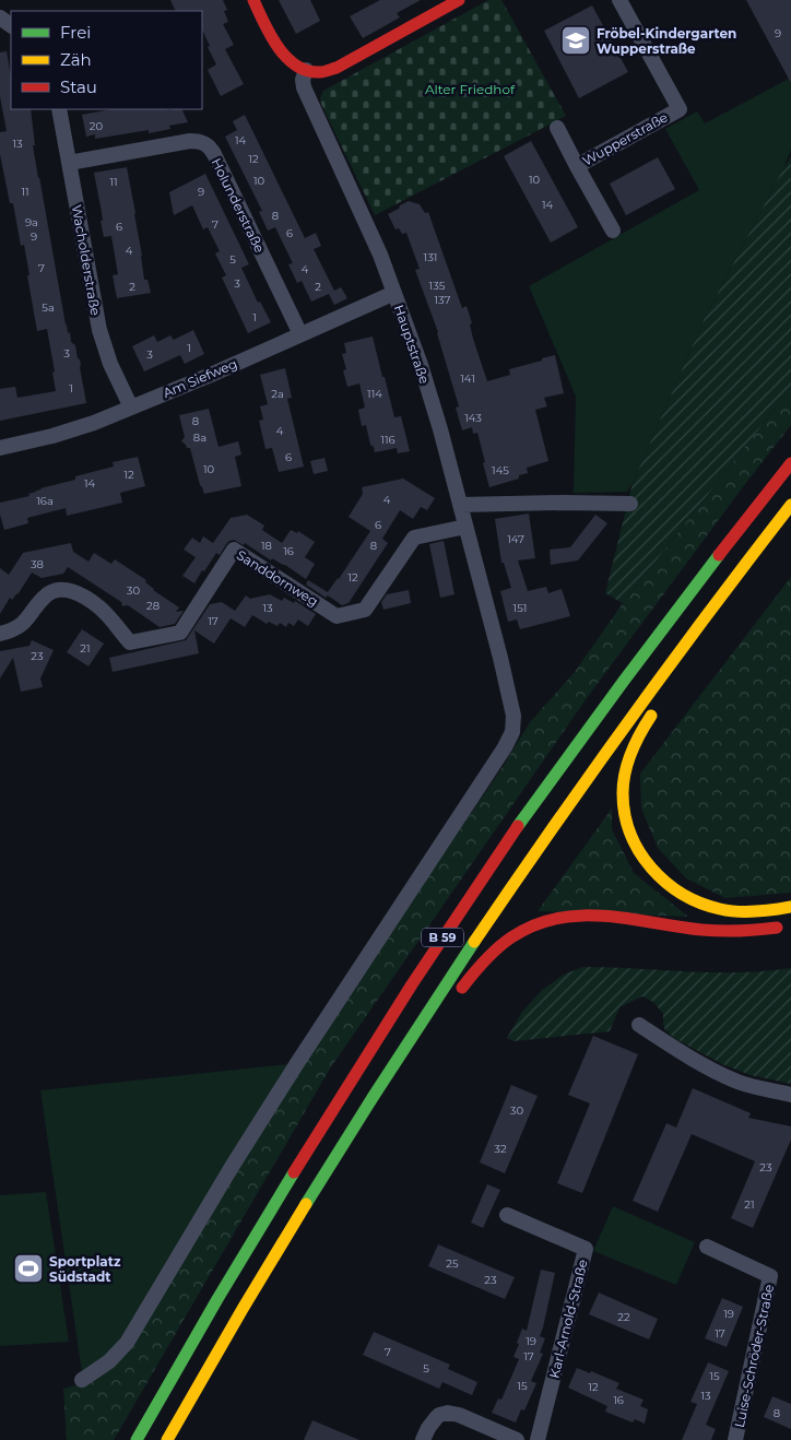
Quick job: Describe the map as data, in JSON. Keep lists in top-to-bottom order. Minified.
{"streets":{"main road":["B 59"],"street":["Wupperstraße","Holunderstraße","Wacholderstraße","Hauptstraße","Am Siefweg","Sanddornweg","Karl-Arnold-Straße","Luise-Schröder-Straße"]},"crossings":[["Holunderstraße","Wacholderstraße"],["Holunderstraße","Am Siefweg"],["Wacholderstraße","Am Siefweg"],["Hauptstraße","Am Siefweg"],["Hauptstraße","Sanddornweg"]],"parks":["Alter Friedhof"],"places":{"school or university":["Fröbel-Kindergarten Wupperstraße"],"sports":["Sportplatz Südstadt"]},"house_numbers":["9","20","14","13","12","10","10","11","11","9","14","8","9a","7","6","6","9","4","131","5","7","4","3","135","2","2","137","5a","1","1","3","3","141","1","2a","114","143","8","4","8a","116","6","10","145","12","14","4","16a","6","147","18","8","16","38","12","30","28","13","151","17","21","23","30","32","23","21","25","23","19","22","17","19","7","17","5","15","15","12","13","16","8"],"legend":["Frei","Zäh","Stau"]}
